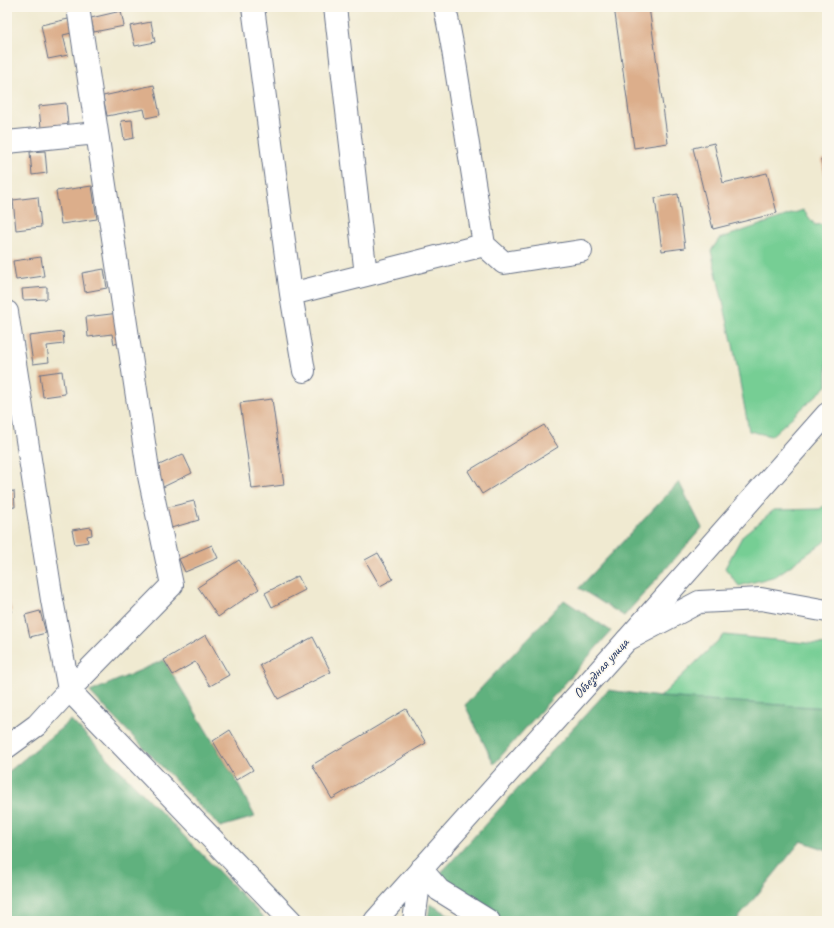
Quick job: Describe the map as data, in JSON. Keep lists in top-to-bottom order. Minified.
{"streets":{"street":["Объездная улица"]}}
